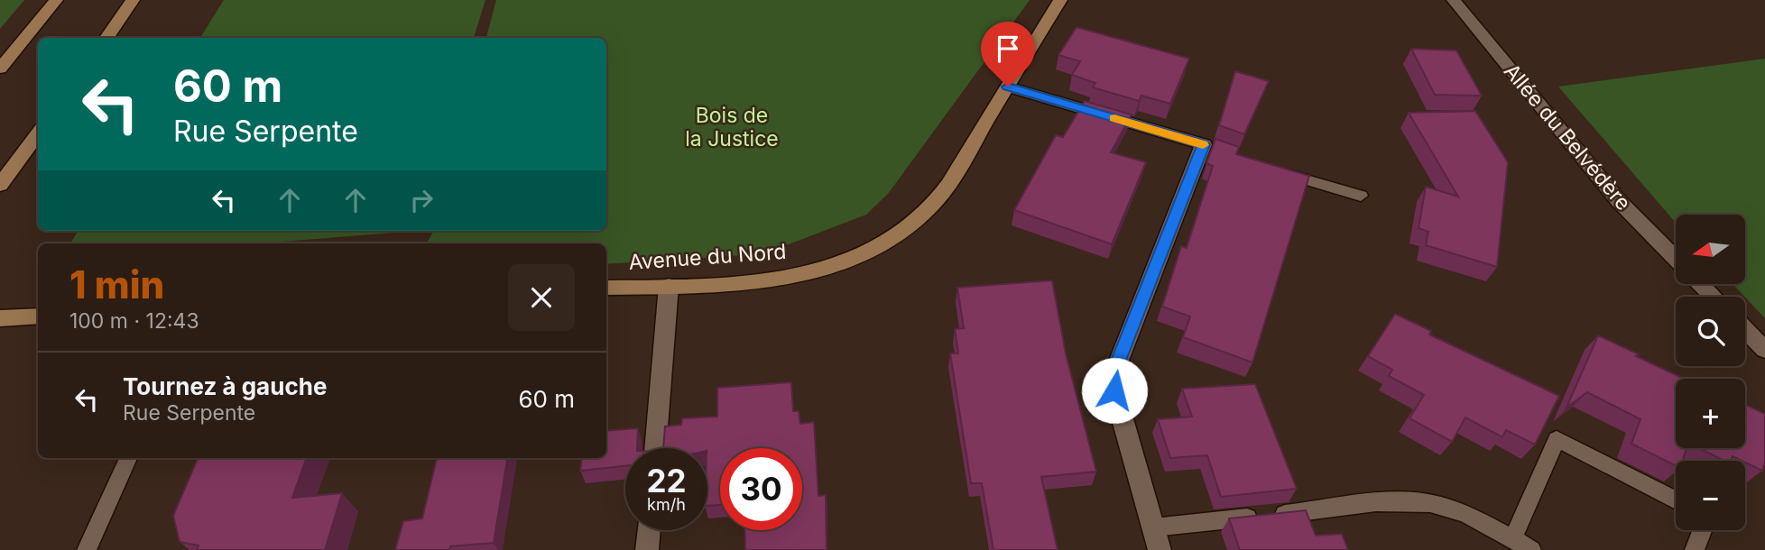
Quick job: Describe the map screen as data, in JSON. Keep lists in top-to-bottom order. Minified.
{"streets":{"street":["Allée du Belvédère","Avenue du Nord"]},"parks":["Bois de la Justice"],"north":"left","page":{"turn":["60 m","Rue Serpente"],"map_buttons":["+","−"],"heading":["1 min","100 m · 12:43"],"list":[{"name":"Tournez à gauche","note":"Rue Serpente","value":"60 m"}],"speed":"22 km/h","limit":"30"}}
